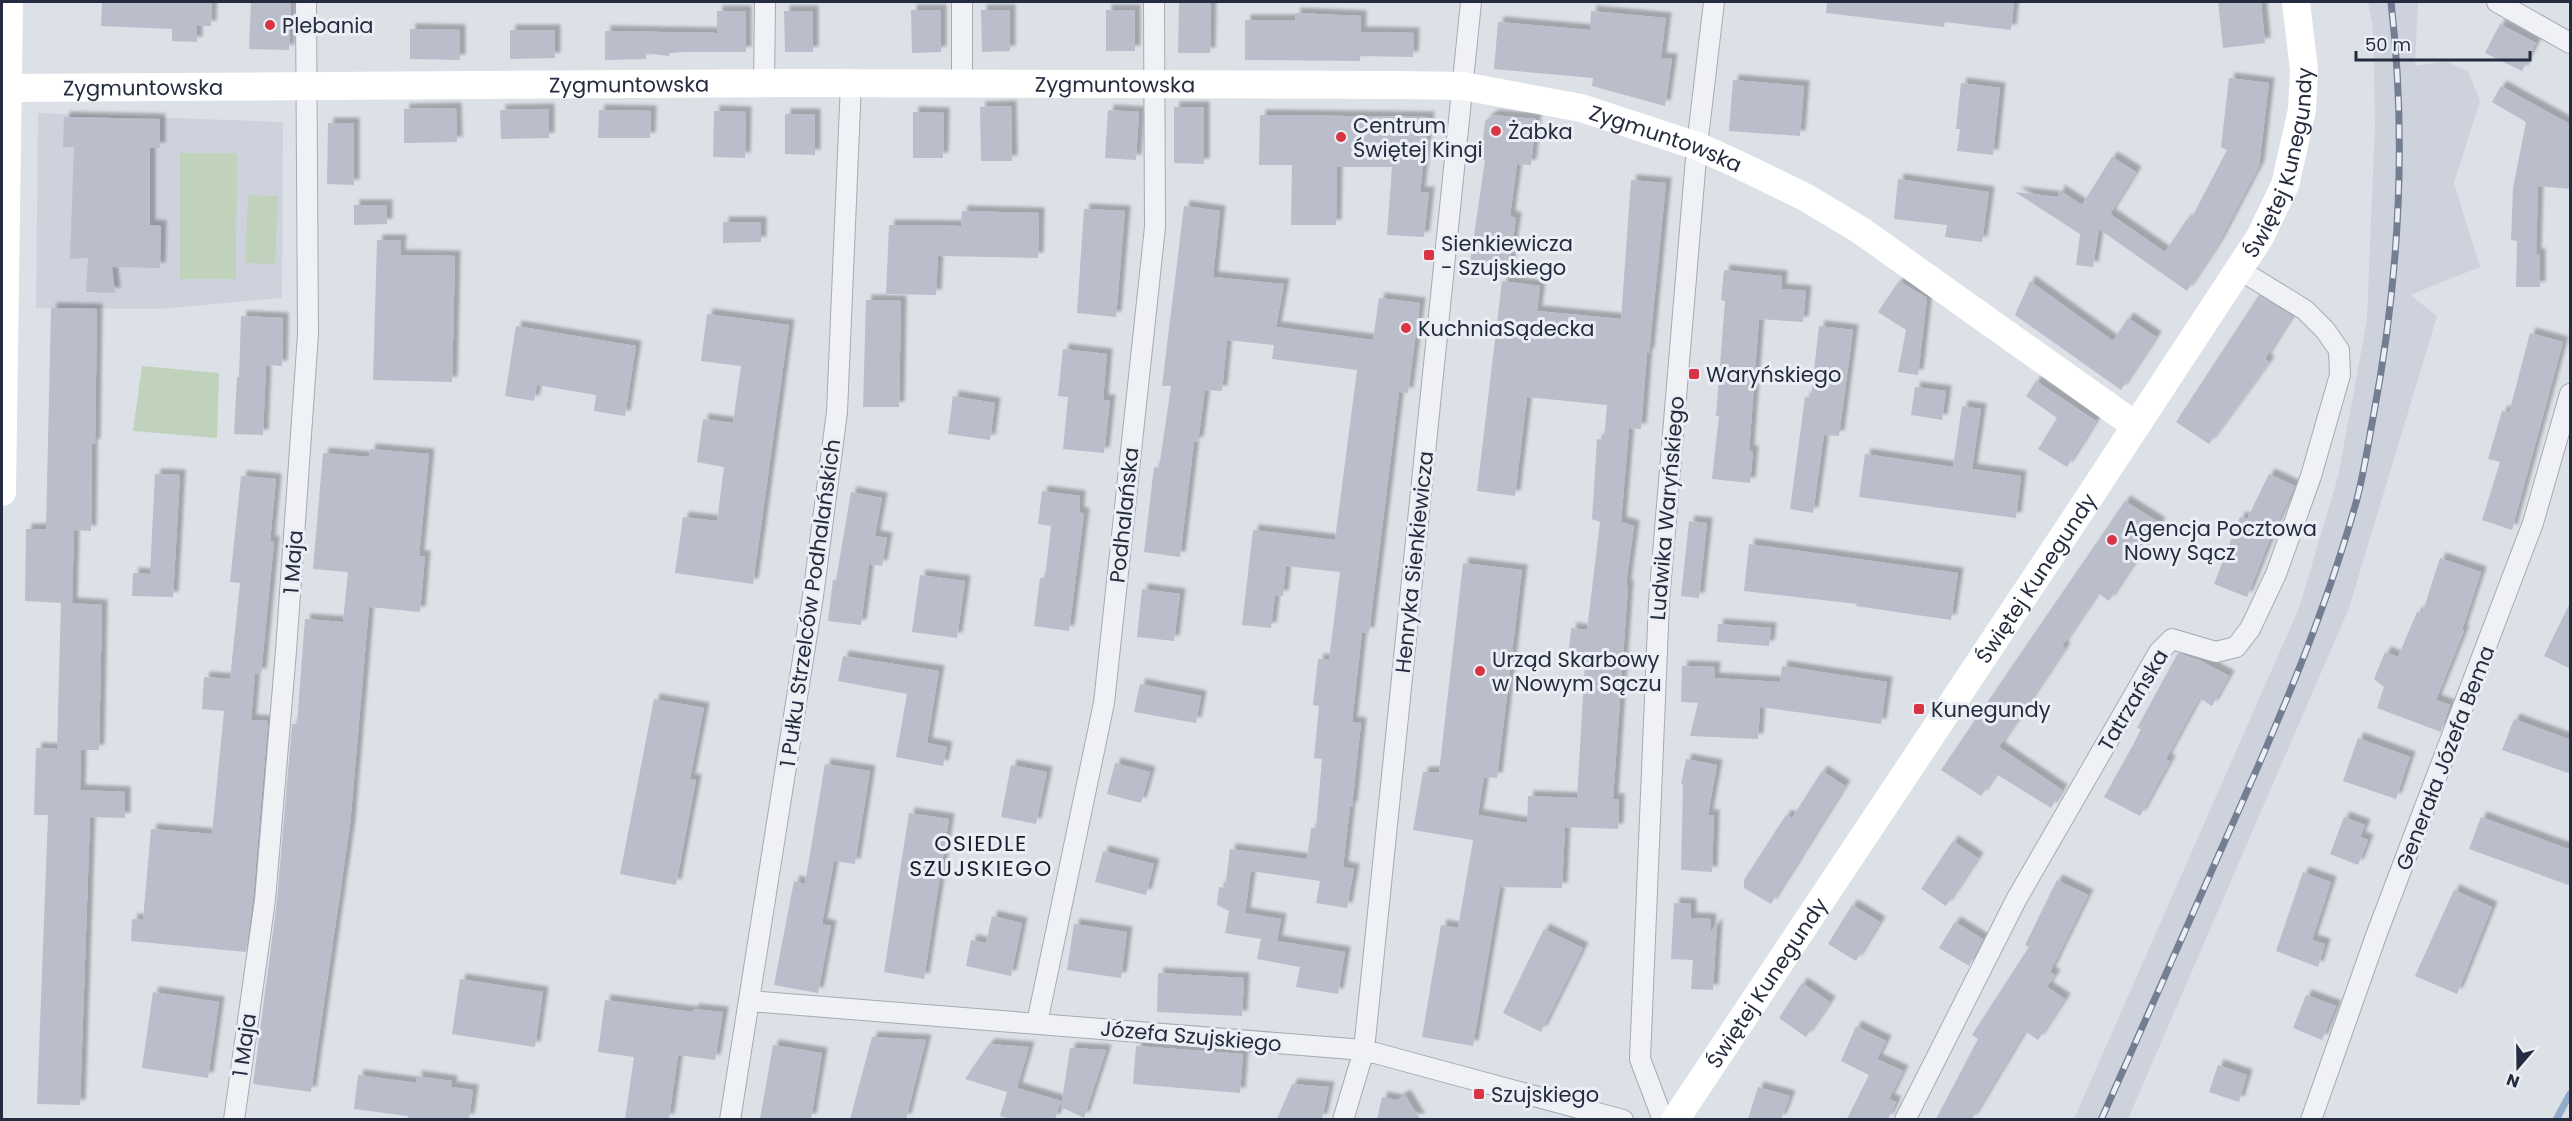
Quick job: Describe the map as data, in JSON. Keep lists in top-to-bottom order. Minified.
{"streets":{"main road":["Zygmuntowska","Świętej Kunegundy"],"street":["Ludwika Waryńskiego","Podhalańska","1 Maja","Henryka Sienkiewicza","1 Pułku Strzelców Podhalańskich","Tatrzańska","Generała Józefa Bema","Józefa Szujskiego"]},"crossings":[["Zygmuntowska","Świętej Kunegundy"],["Zygmuntowska","Ludwika Waryńskiego"],["Zygmuntowska","Podhalańska"],["Zygmuntowska","1 Maja"],["Zygmuntowska","Henryka Sienkiewicza"],["Zygmuntowska","1 Pułku Strzelców Podhalańskich"],["Świętej Kunegundy","Tatrzańska"],["Podhalańska","Józefa Szujskiego"],["Henryka Sienkiewicza","Józefa Szujskiego"],["1 Pułku Strzelców Podhalańskich","Józefa Szujskiego"]],"districts":["OSIEDLE SZUJSKIEGO"],"places":{"other":["Plebania","Żabka","Centrum Świętej Kingi","KuchniaSądecka","Agencja Pocztowa Nowy Sącz","Urząd Skarbowy w Nowym Sączu"],"transit":["Sienkiewicza - Szujskiego","Waryńskiego","Kunegundy","Szujskiego"]},"scale_bar":"50 m","north":"bottom"}
